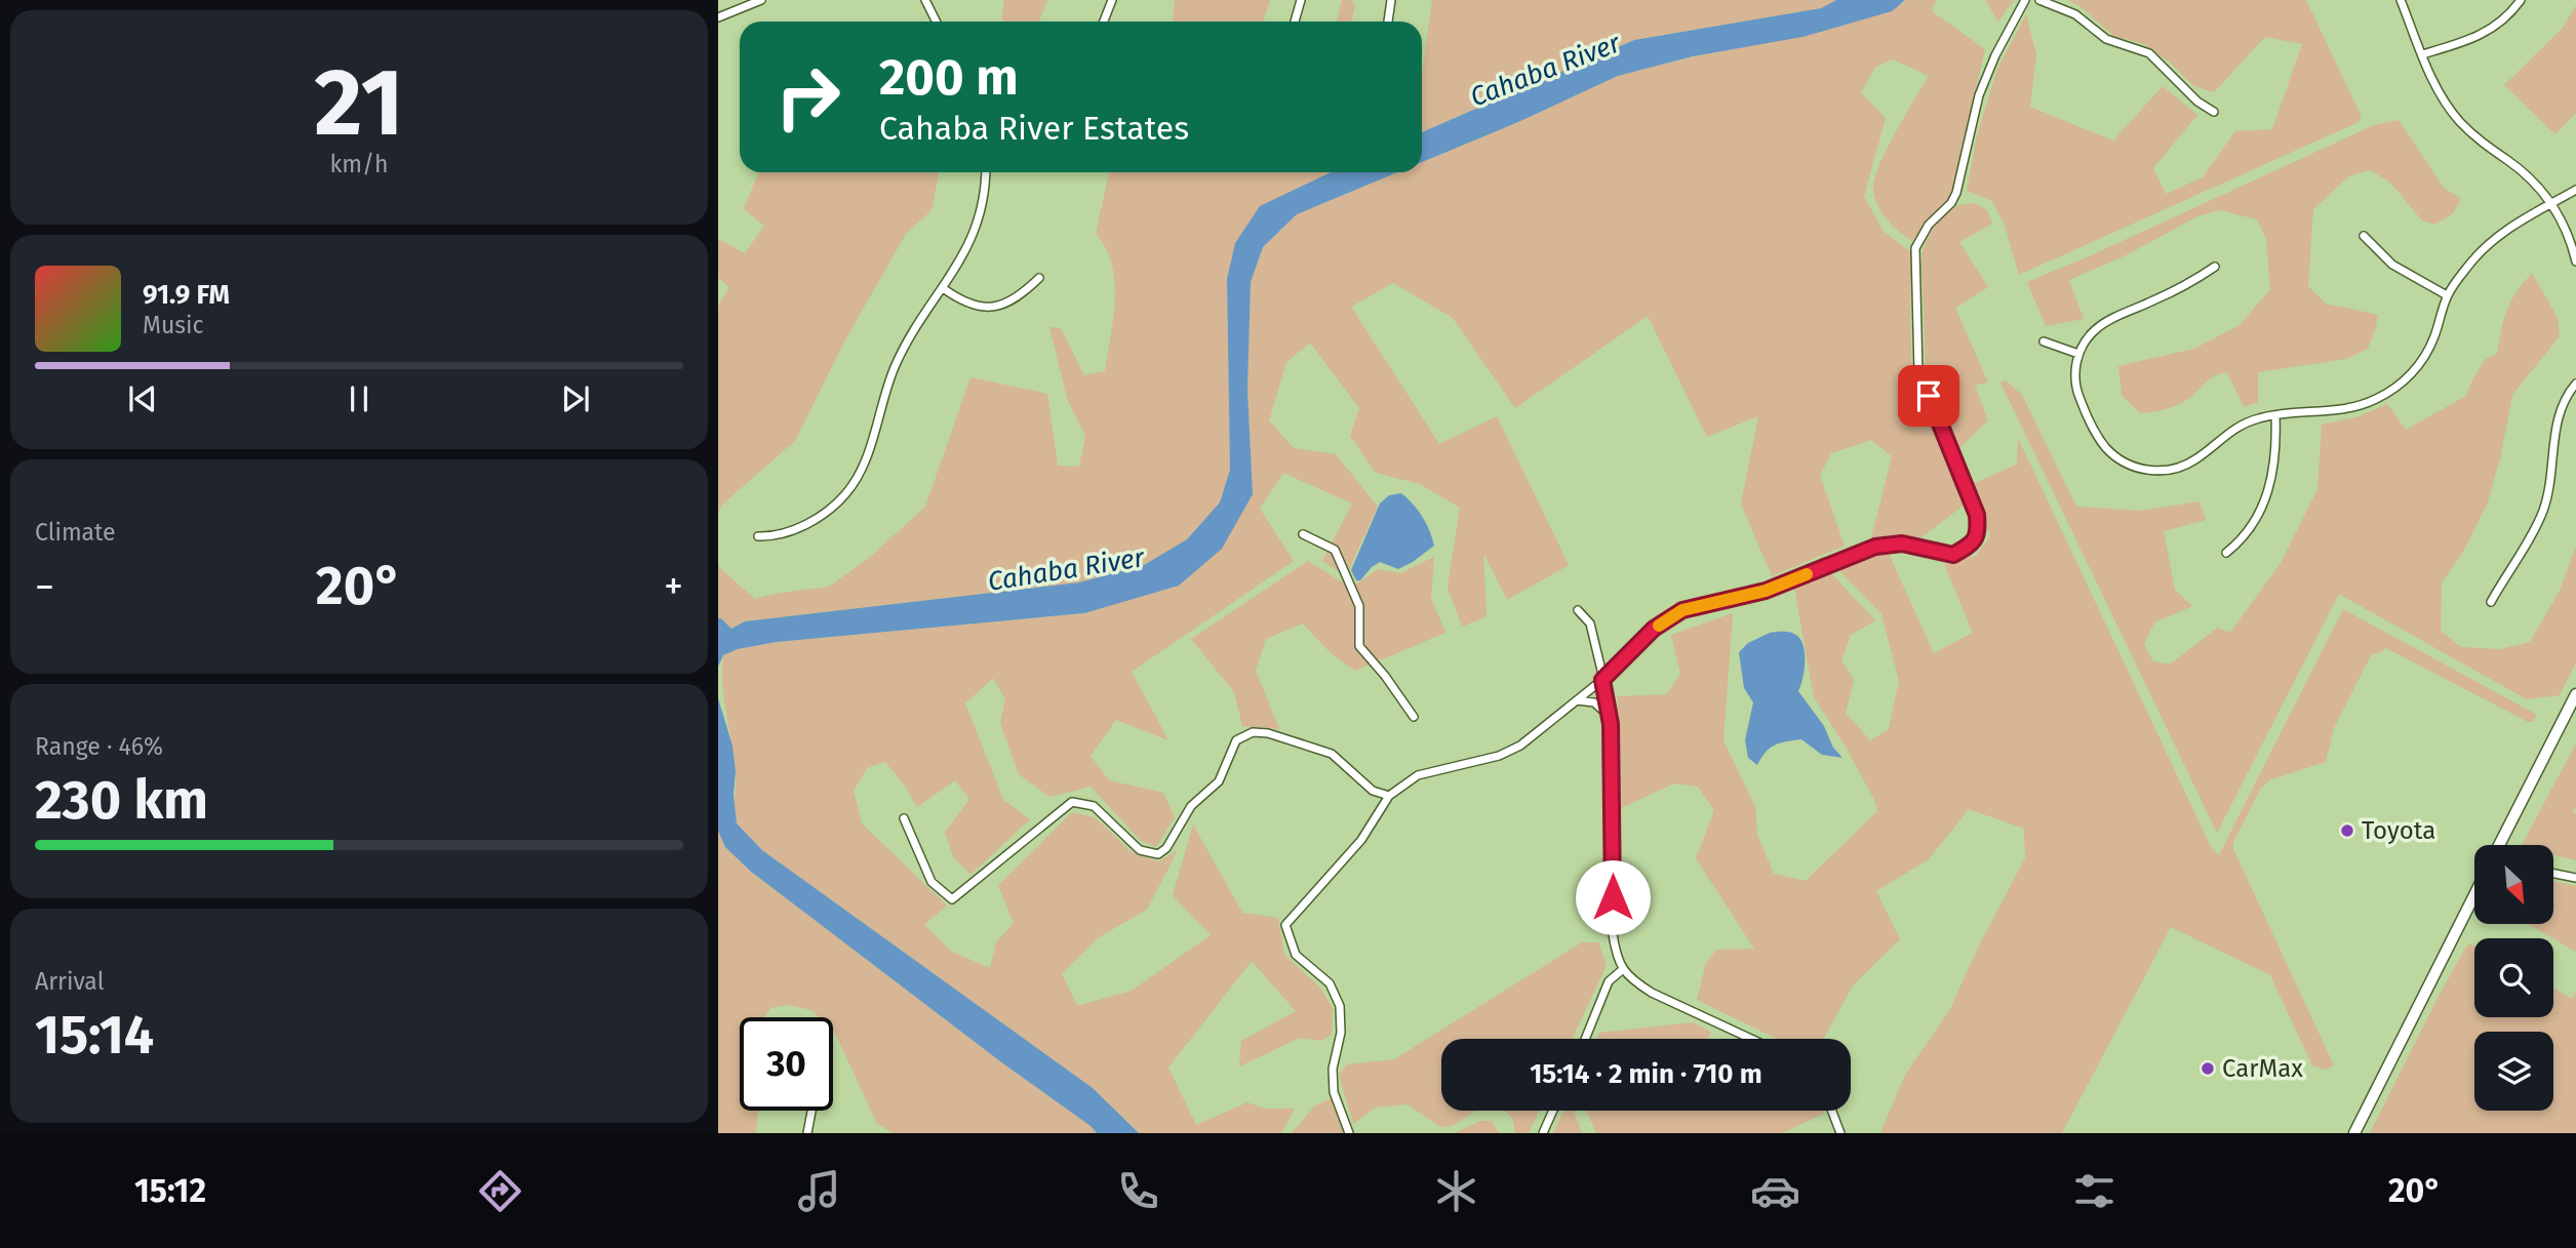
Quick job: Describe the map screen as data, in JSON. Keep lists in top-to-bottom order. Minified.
{"water":["Cahaba River"],"places":["Toyota","CarMax"],"north":"bottom right","page":{"tile":[["21","km/h"],"Climate",["Range · 46%","230 km"],["Arrival","15:14"]],"turn":["200 m","Cahaba River Estates"],"song":["91.9 FM","Music"],"heat":["−","20°","+"],"limit":"30","trip":"15:14 · 2 min · 710 m","tabs":["15:12","20°"]}}
